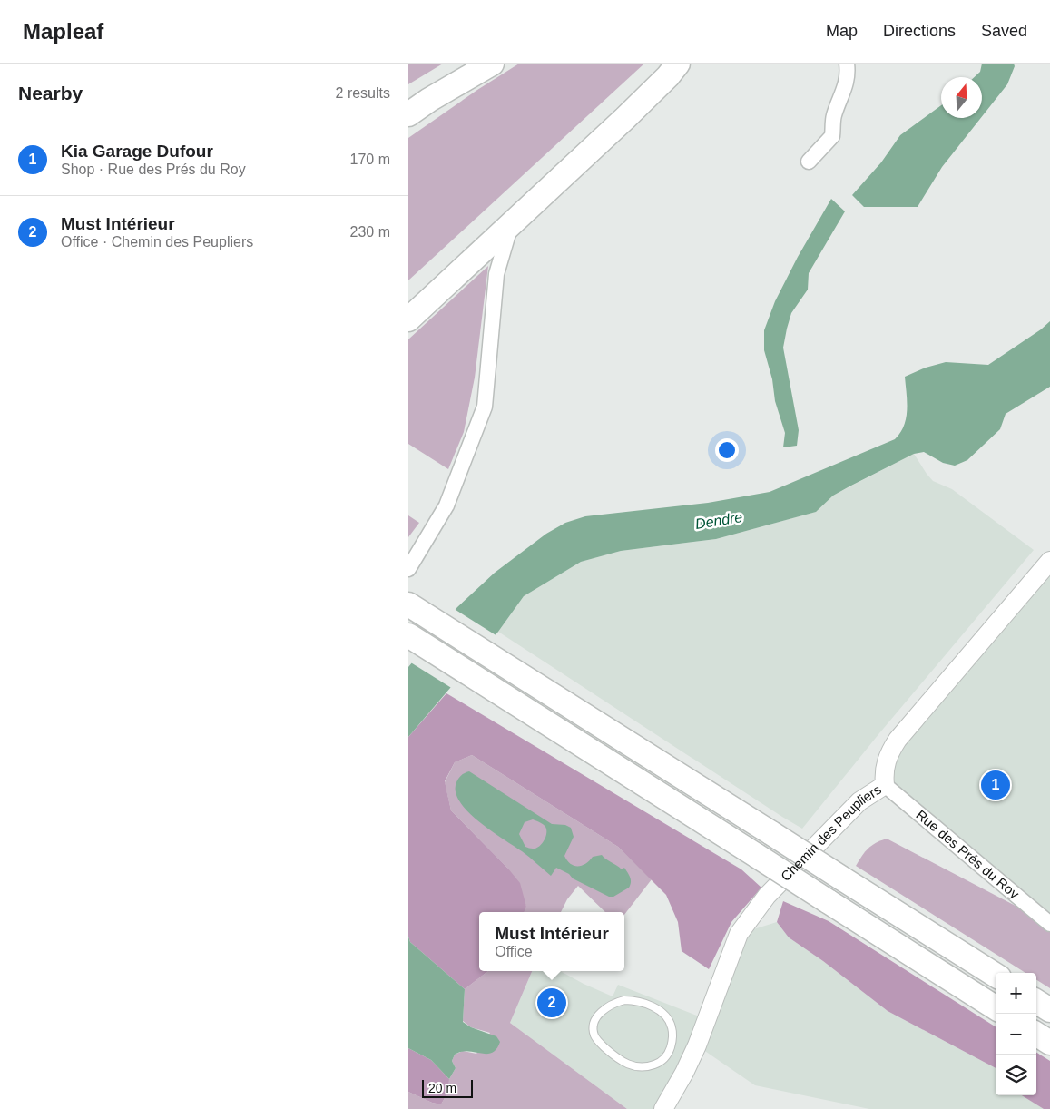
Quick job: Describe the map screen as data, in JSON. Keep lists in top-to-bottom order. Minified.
{"streets":{"street":["Chemin des Peupliers","Rue des Prés du Roy"]},"crossings":[["Chemin des Peupliers","Rue des Prés du Roy"]],"water":["Dendre"],"scale_bar":"20 m","north":"top","page":{"header":"Mapleaf","nav":["Map","Directions","Saved"],"heading":["Nearby","2 results"],"list":[{"mark":"1","name":"Kia Garage Dufour","note":"Shop · Rue des Prés du Roy","value":"170 m"},{"mark":"2","name":"Must Intérieur","note":"Office · Chemin des Peupliers","value":"230 m"}],"pins":["1","2"],"popup":["Must Intérieur","Office"],"map_buttons":["+","−"],"scale":"20 m"}}
